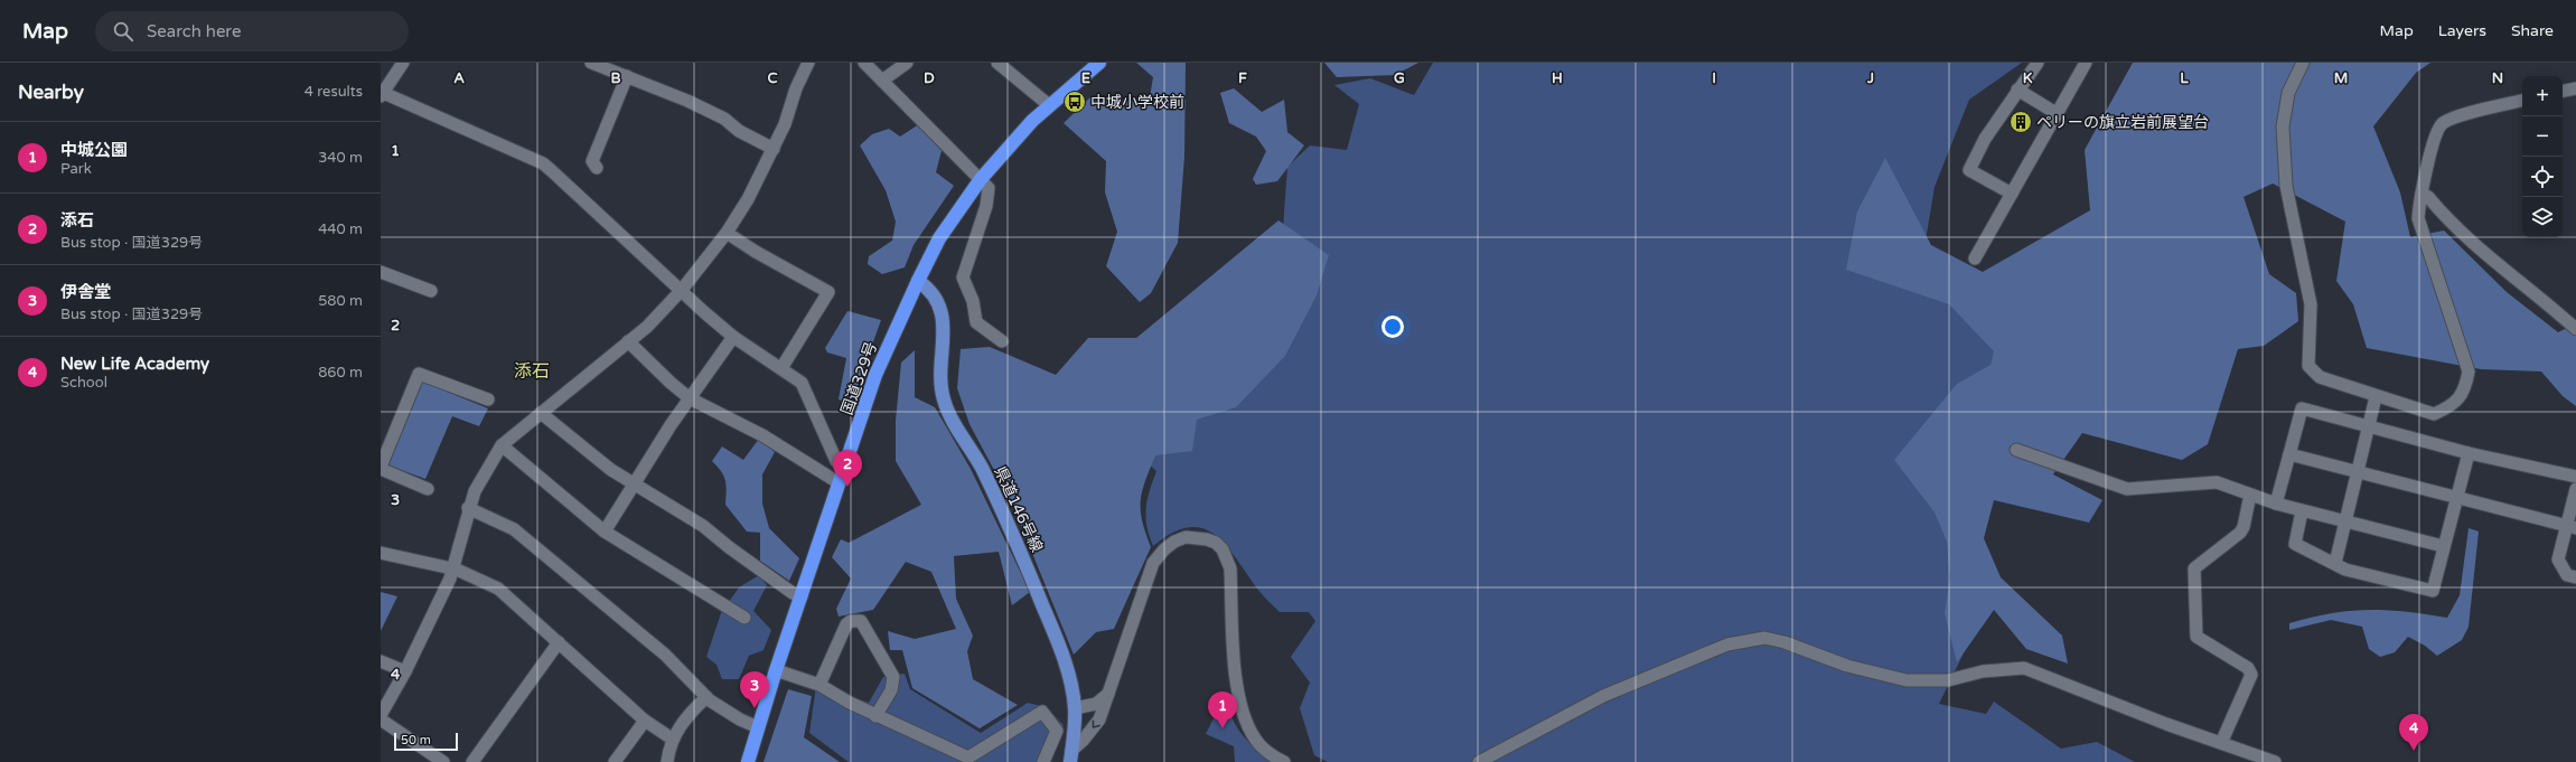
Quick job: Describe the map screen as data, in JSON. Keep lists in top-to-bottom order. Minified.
{"streets":{"highway":["国道329号"],"main road":["県道146号線"]},"crossings":[["国道329号","県道146号線"]],"districts":["添石"],"places":{"bus stop":["中城小学校前"],"building":["ペリーの旗立岩前展望台"]},"scale_bar":"50 m","page":{"header":"Map","search":"Search here","nav":["Map","Layers","Share"],"heading":["Nearby","4 results"],"map_buttons":["+","−"],"list":[{"mark":"1","name":"中城公園","note":"Park","value":"340 m"},{"mark":"2","name":"添石","note":"Bus stop · 国道329号","value":"440 m"},{"mark":"3","name":"伊舎堂","note":"Bus stop · 国道329号","value":"580 m"},{"mark":"4","name":"New Life Academy","note":"School","value":"860 m"}],"pins":["2","3","1","4"],"scale":"50 m"},"grid":{"columns":["A","B","C","D","E","F","G","H","I","J","K","L","M","N"],"rows":["1","2","3","4"]}}
